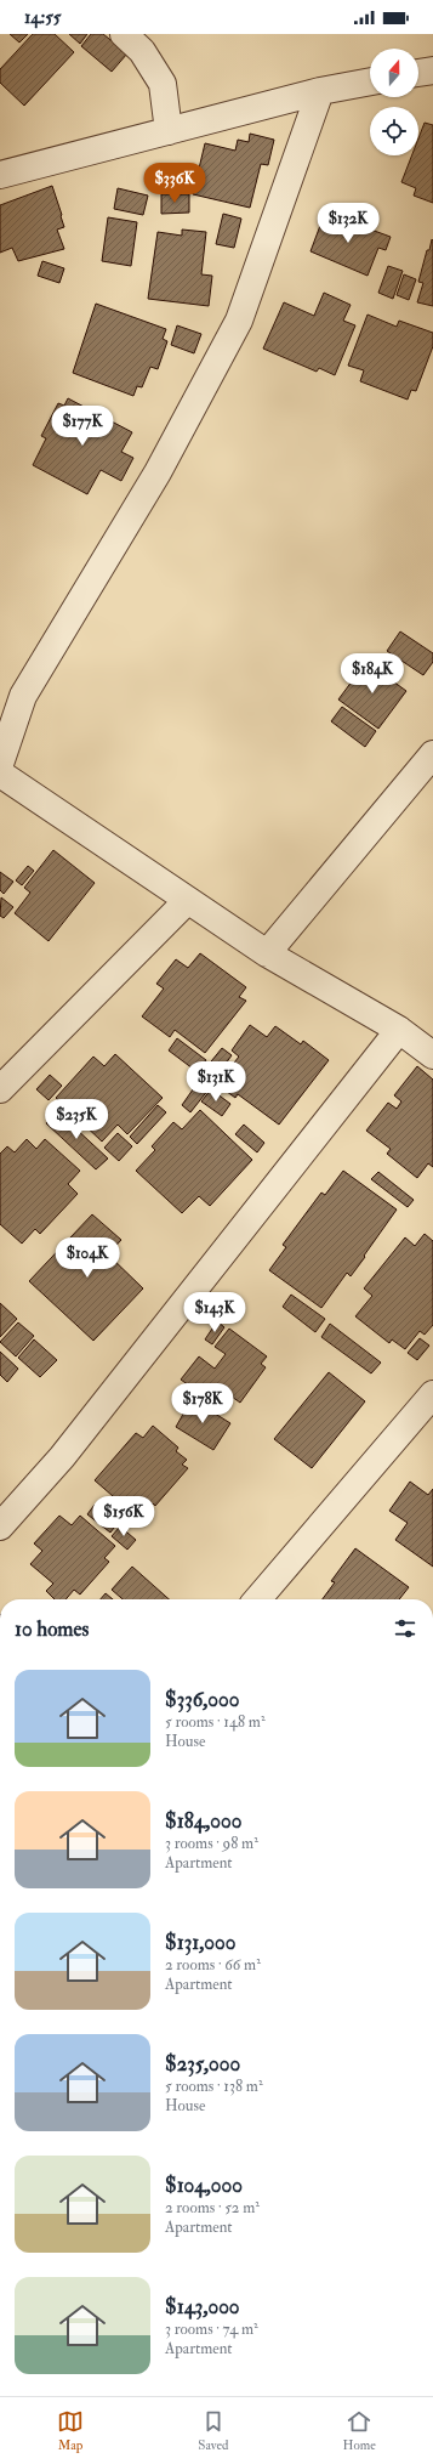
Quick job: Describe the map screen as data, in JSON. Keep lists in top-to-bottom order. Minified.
{"north":"top","page":{"status":"14:55","price":["$336K","$132K","$177K","$184K","$131K","$235K","$104K","$143K","$178K","$156K"],"heading":"10 homes","list":[{"name":"$336,000","note":"5 rooms · 148 m² · House"},{"name":"$184,000","note":"3 rooms · 98 m² · Apartment"},{"name":"$131,000","note":"2 rooms · 66 m² · Apartment"},{"name":"$235,000","note":"5 rooms · 138 m² · House"},{"name":"$104,000","note":"2 rooms · 52 m² · Apartment"},{"name":"$143,000","note":"3 rooms · 74 m² · Apartment"}],"tabs":["Map","Saved","Home"]}}
